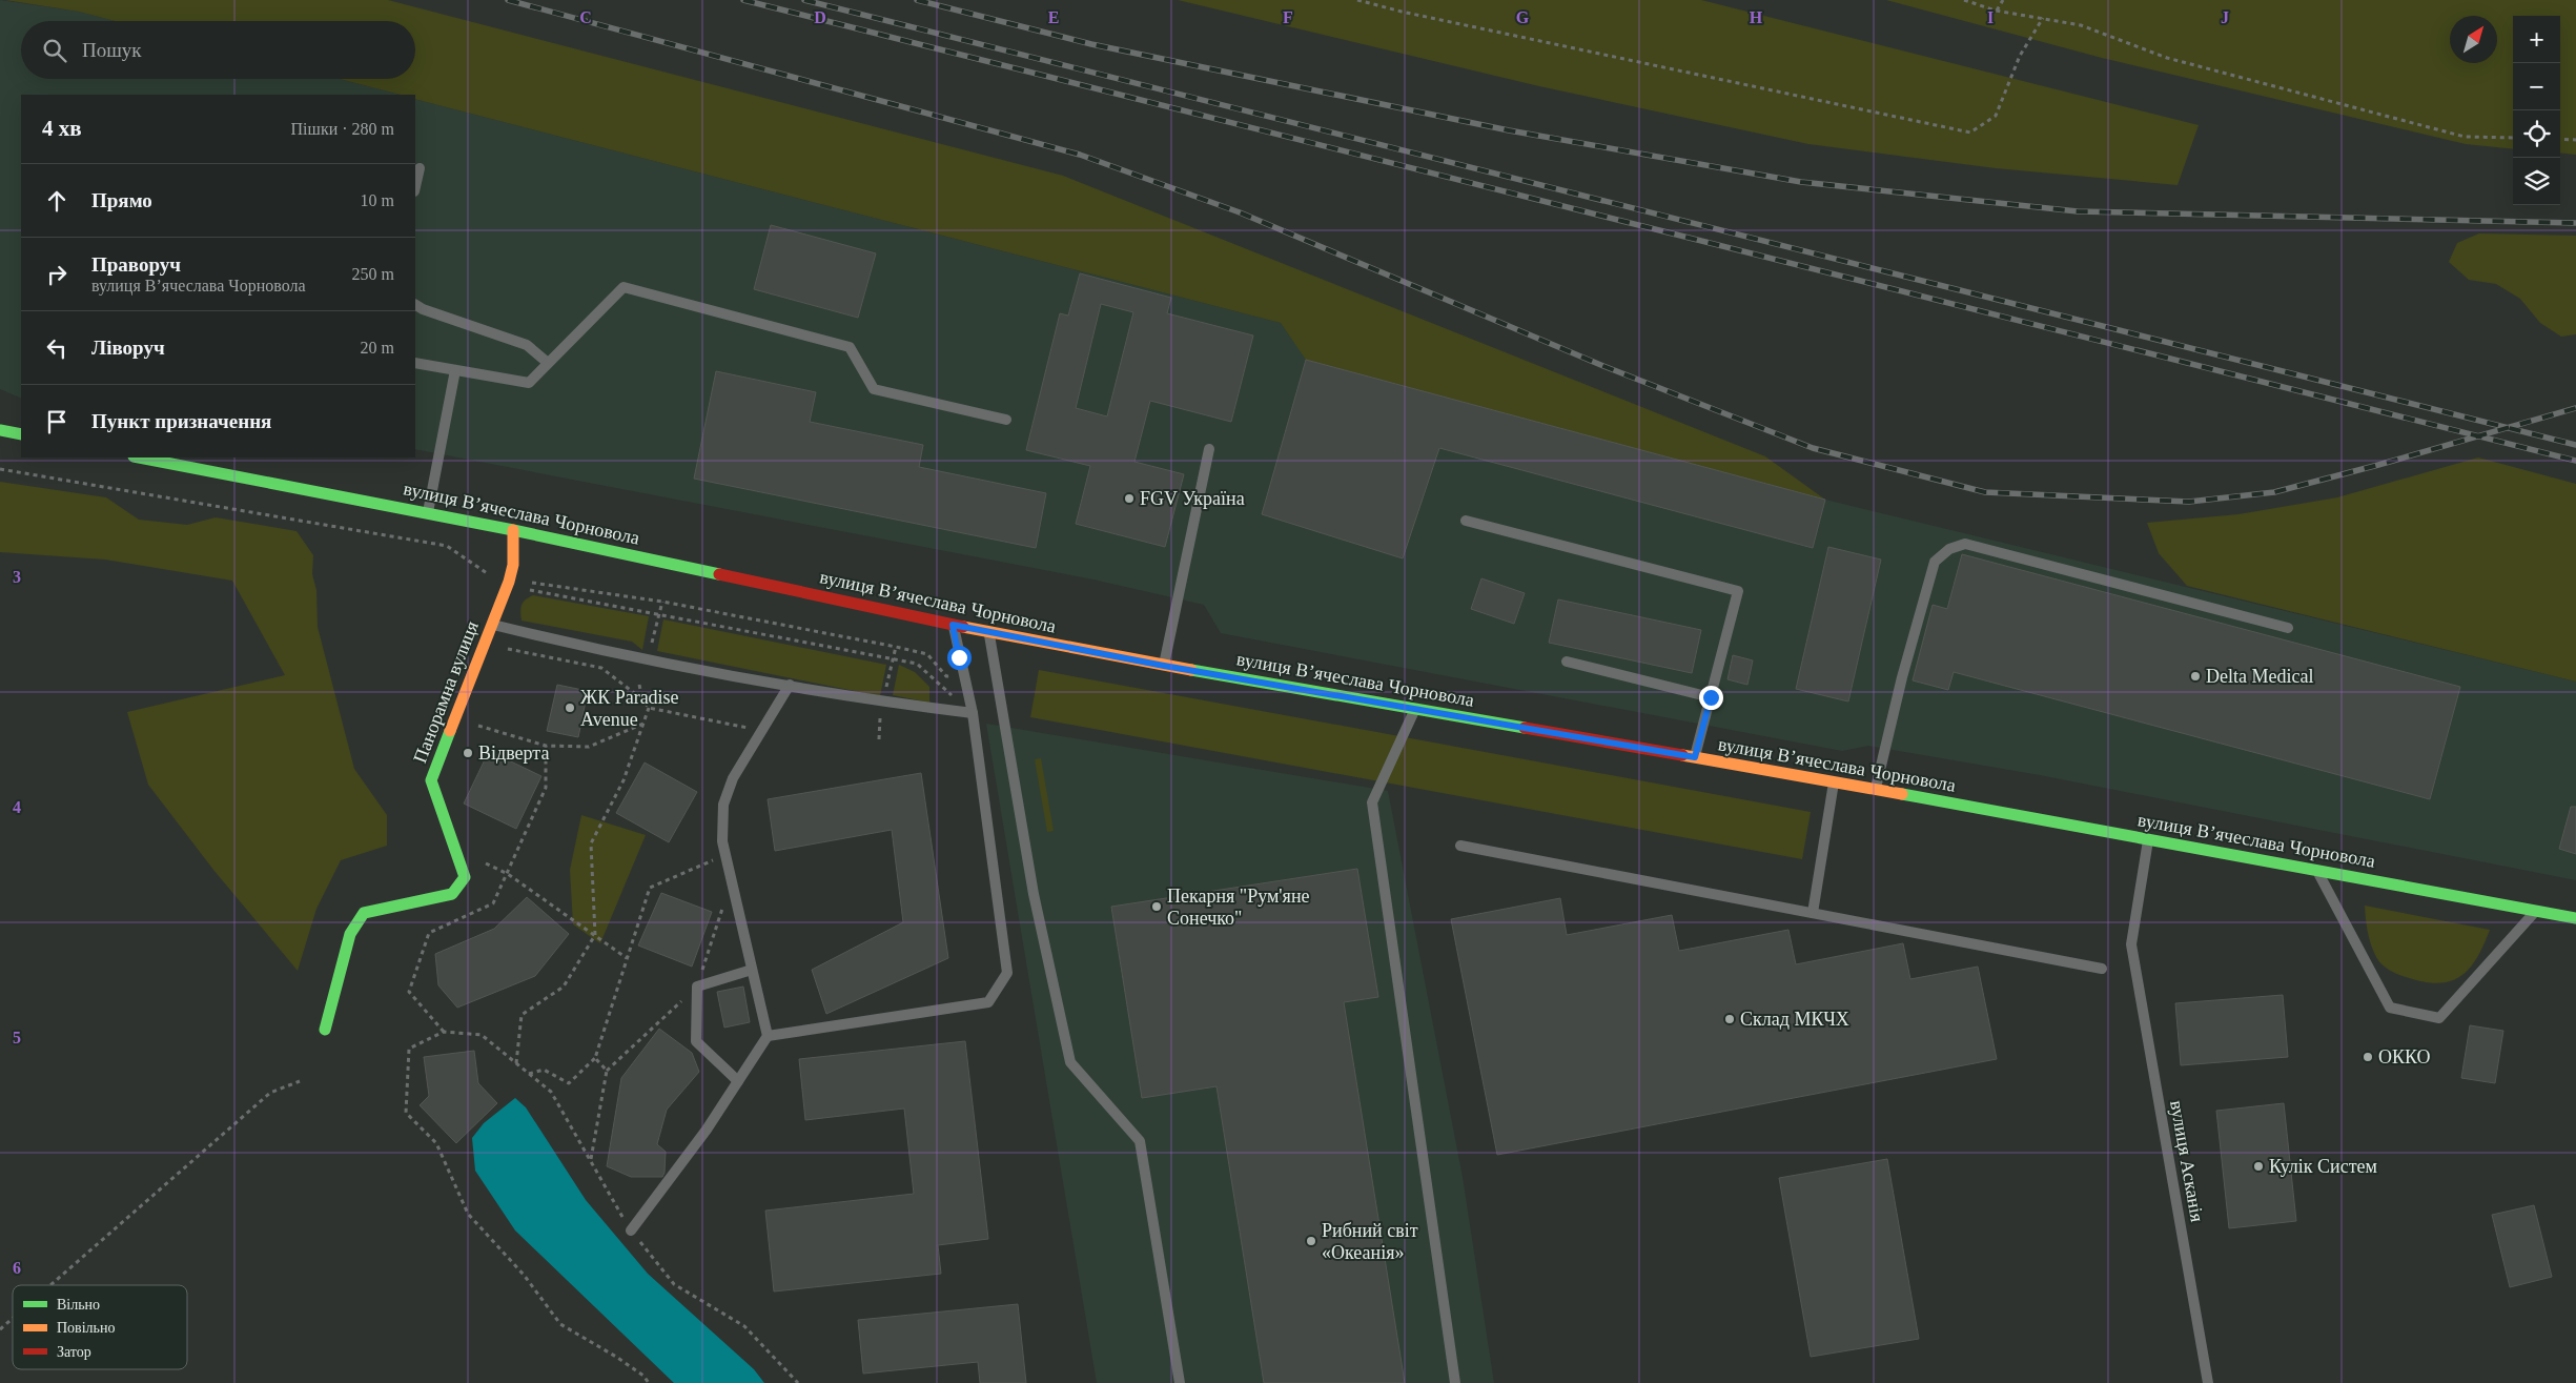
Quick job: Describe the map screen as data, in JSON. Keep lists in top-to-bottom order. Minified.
{"streets":{"main road":["вулиця Вʼячеслава Чорновола","Панорамна вулиця"],"lane":["вулиця Асканія"]},"crossings":[["вулиця Вʼячеслава Чорновола","Панорамна вулиця"],["вулиця Вʼячеслава Чорновола","вулиця Асканія"]],"places":["FGV Україна","Delta Medical","ЖК Paradise Avenue","Відверта","Пекарня \"Рум'яне Сонечко\"","Склад МКЧХ","ОККО","Кулік Систем","Рибний світ «Океанія»"],"legend":["Вільно","Повільно","Затор"],"north":"top right","page":{"map_buttons":["+","−"],"search":"Пошук","heading":["4 хв","Пішки · 280 m"],"list":[["Прямо","10 m"],["Праворуч","вулиця Вʼячеслава Чорновола","250 m"],["Ліворуч","20 m"],"Пункт призначення"]},"grid":{"columns":["C","D","E","F","G","H","I","J"],"rows":["3","4","5","6"]}}
